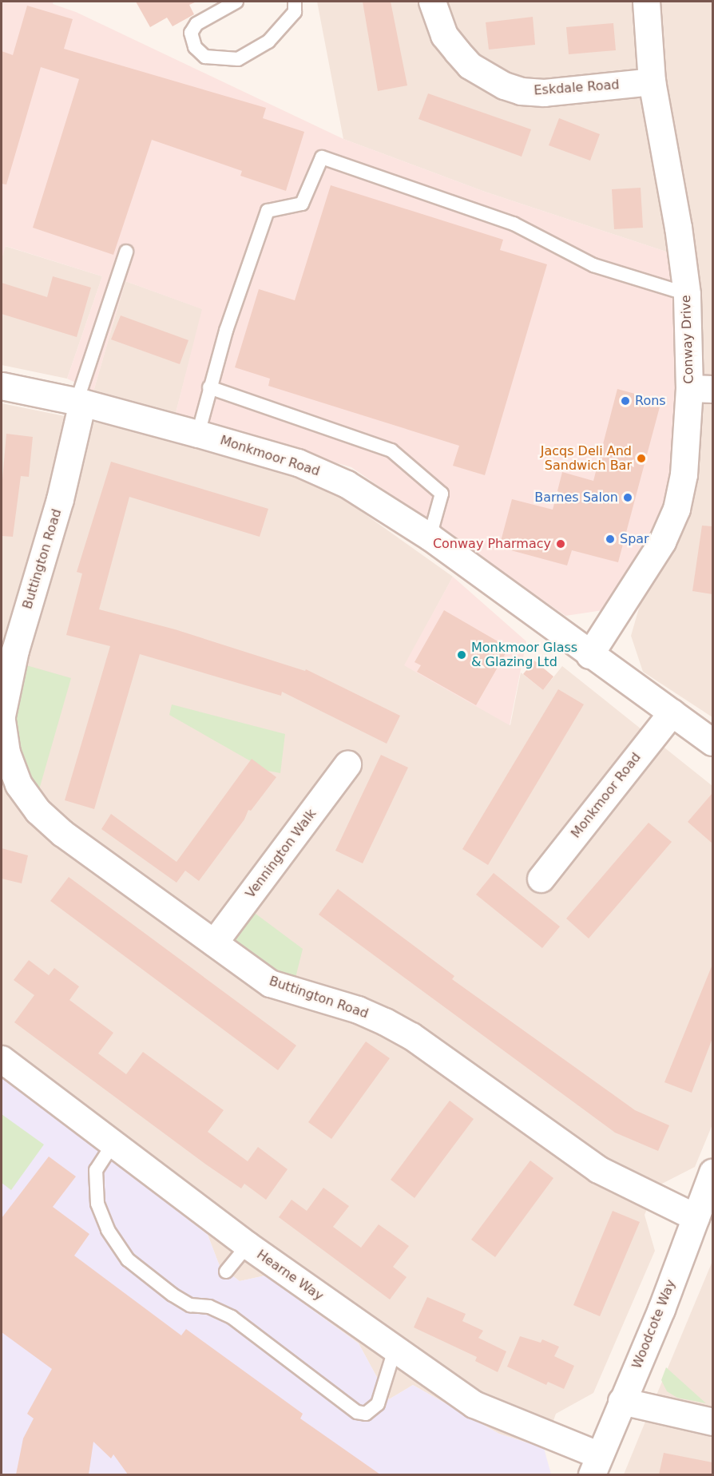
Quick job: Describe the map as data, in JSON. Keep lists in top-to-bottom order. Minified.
{"streets":{"street":["Eskdale Road","Conway Drive","Monkmoor Road","Buttington Road","Vennington Walk","Hearne Way","Woodcote Way"]},"crossings":[["Eskdale Road","Conway Drive"],["Conway Drive","Monkmoor Road"],["Monkmoor Road","Buttington Road"],["Buttington Road","Vennington Walk"],["Buttington Road","Woodcote Way"],["Hearne Way","Woodcote Way"]],"places":["Rons","Jacqs Deli And Sandwich Bar","Barnes Salon","Spar","Conway Pharmacy","Monkmoor Glass & Glazing Ltd"]}
